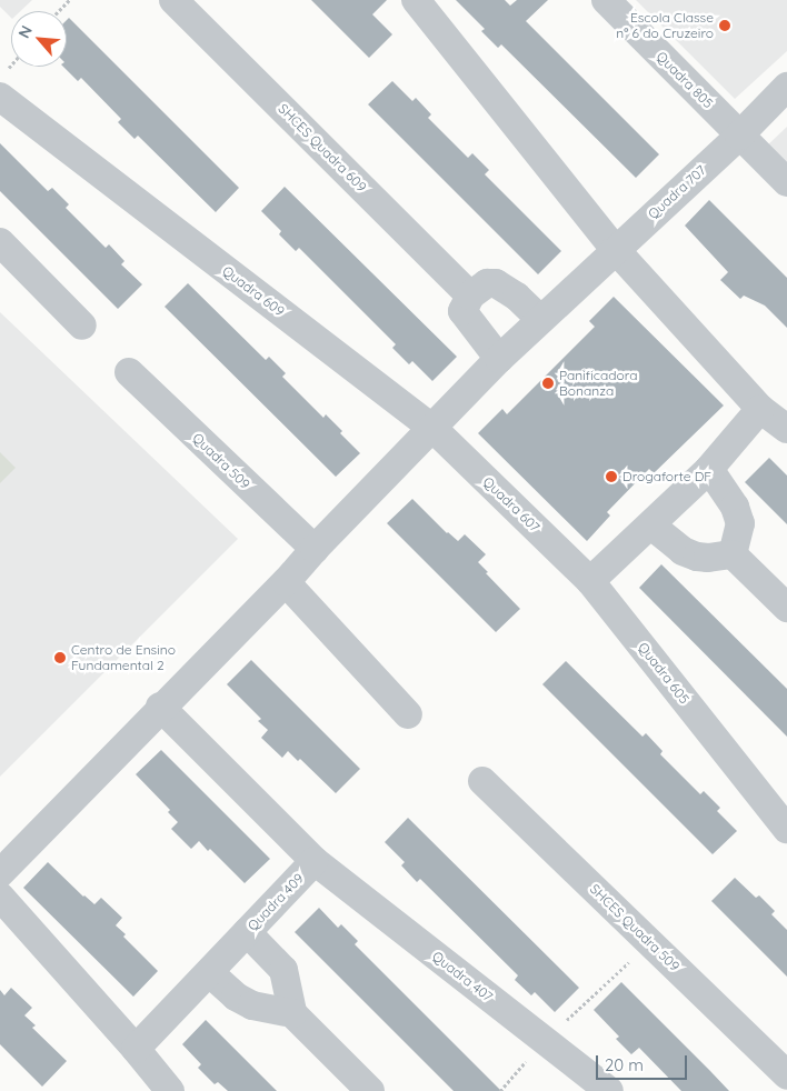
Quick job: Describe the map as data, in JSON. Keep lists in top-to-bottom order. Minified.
{"streets":{"street":["Quadra 805","SHCES Quadra 609","Quadra 707","Quadra 609","Quadra 509","Quadra 607","Quadra 605","Quadra 409","SHCES Quadra 509","Quadra 407"]},"crossings":[["Quadra 805","Quadra 707"],["Quadra 609","Quadra 607"],["Quadra 607","Quadra 605"],["Quadra 409","Quadra 407"]],"places":["Escola Classe nº 6 do Cruzeiro","Panificadora Bonanza","Drogaforte DF","Centro de Ensino Fundamental 2"],"scale_bar":"20 m","north":"top left"}
